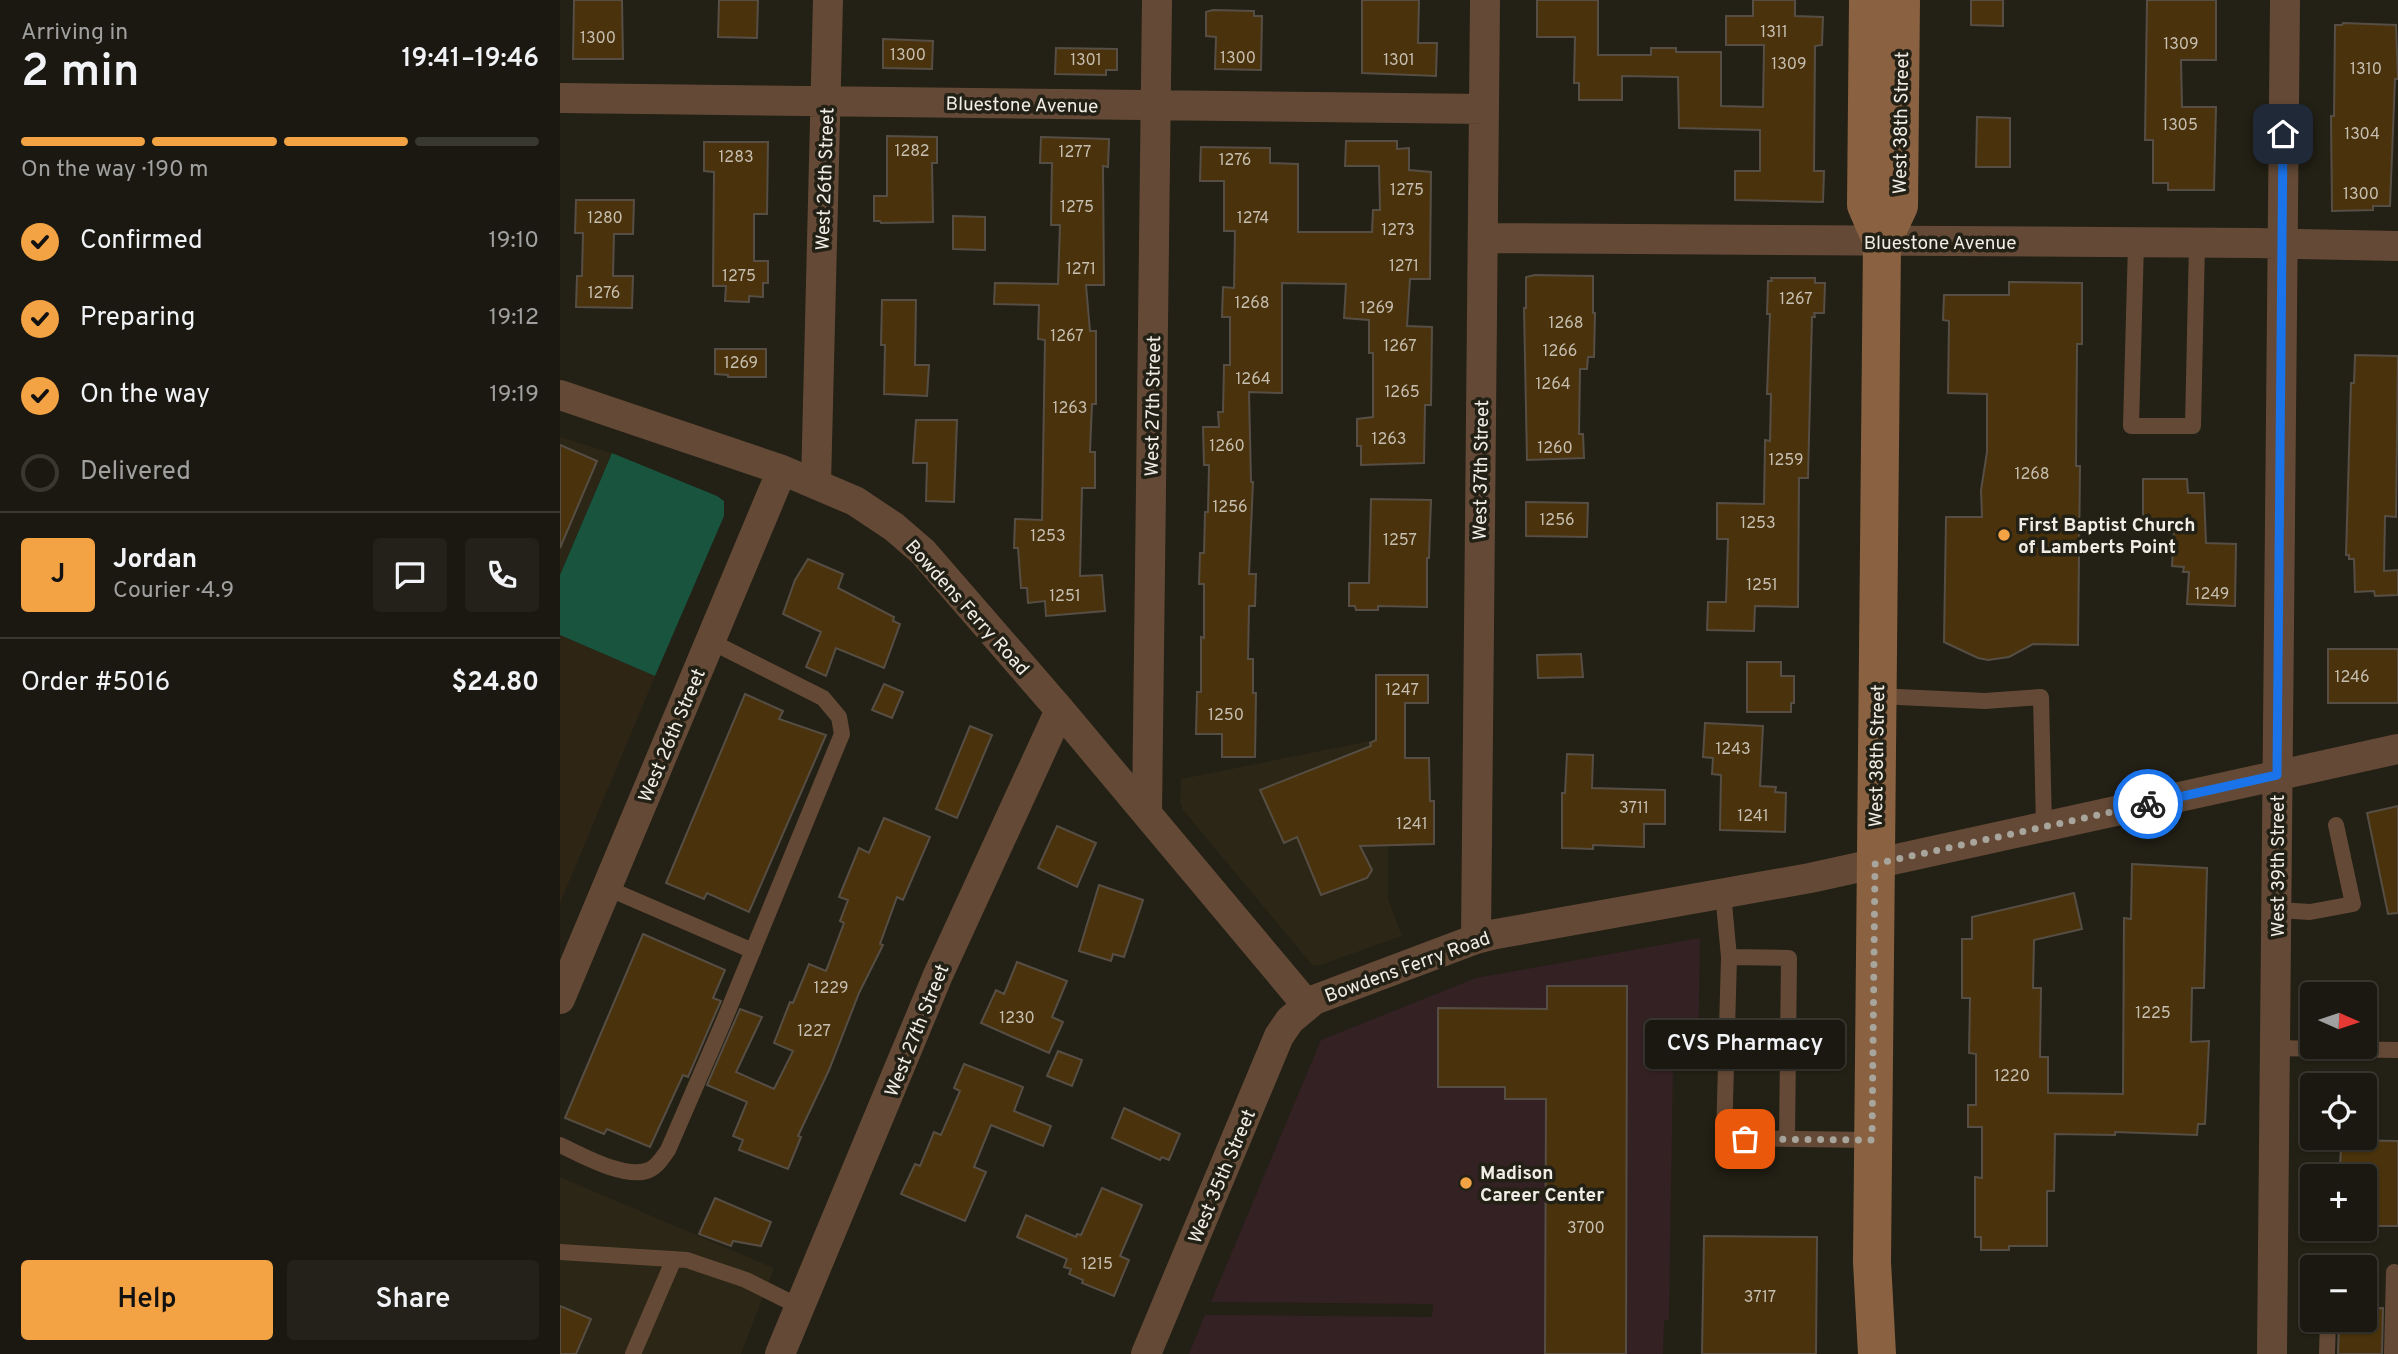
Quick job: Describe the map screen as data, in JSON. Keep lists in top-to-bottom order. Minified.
{"streets":{"street":["Bluestone Avenue","West 38th Street","West 26th Street","West 27th Street","West 37th Street","Bowdens Ferry Road","West 39th Street","West 35th Street"]},"crossings":[["Bluestone Avenue","West 38th Street"],["Bluestone Avenue","West 26th Street"],["Bluestone Avenue","West 27th Street"],["Bluestone Avenue","West 37th Street"],["Bluestone Avenue","West 39th Street"],["West 38th Street","Bowdens Ferry Road"],["West 26th Street","Bowdens Ferry Road"],["West 27th Street","Bowdens Ferry Road"],["West 37th Street","Bowdens Ferry Road"],["Bowdens Ferry Road","West 39th Street"],["Bowdens Ferry Road","West 35th Street"]],"places":["First Baptist Church of Lamberts Point","CVS Pharmacy","Madison Career Center"],"house_numbers":["1311","1300","1309","1300","1300","1301","1301","1309","1310","1305","1304","1282","1277","1283","1276","1275","1300","1275","1280","1274","1273","1271","1271","1275","1276","1267","1268","1269","1268","1267","1267","1266","1269","1264","1264","1265","1263","1263","1260","1260","1259","1268","1256","1256","1253","1253","1257","1251","1249","1251","1246","1247","1250","1243","3711","1241","1241","1229","1225","1230","1227","1220","3700","1215","3717"],"north":"right","page":{"heading":["2 min","Arriving in","19:41–19:46"],"panel":["Jordan","Courier · 4.9","Order #5016","$24.80"],"bar":"On the way · 190 m","list":[["Confirmed","19:10"],["Preparing","19:12"],["On the way","19:19"],"Delivered"],"round":"J","map_buttons":["+","−"],"bubble":"CVS Pharmacy","buttons":["Help","Share"]}}
